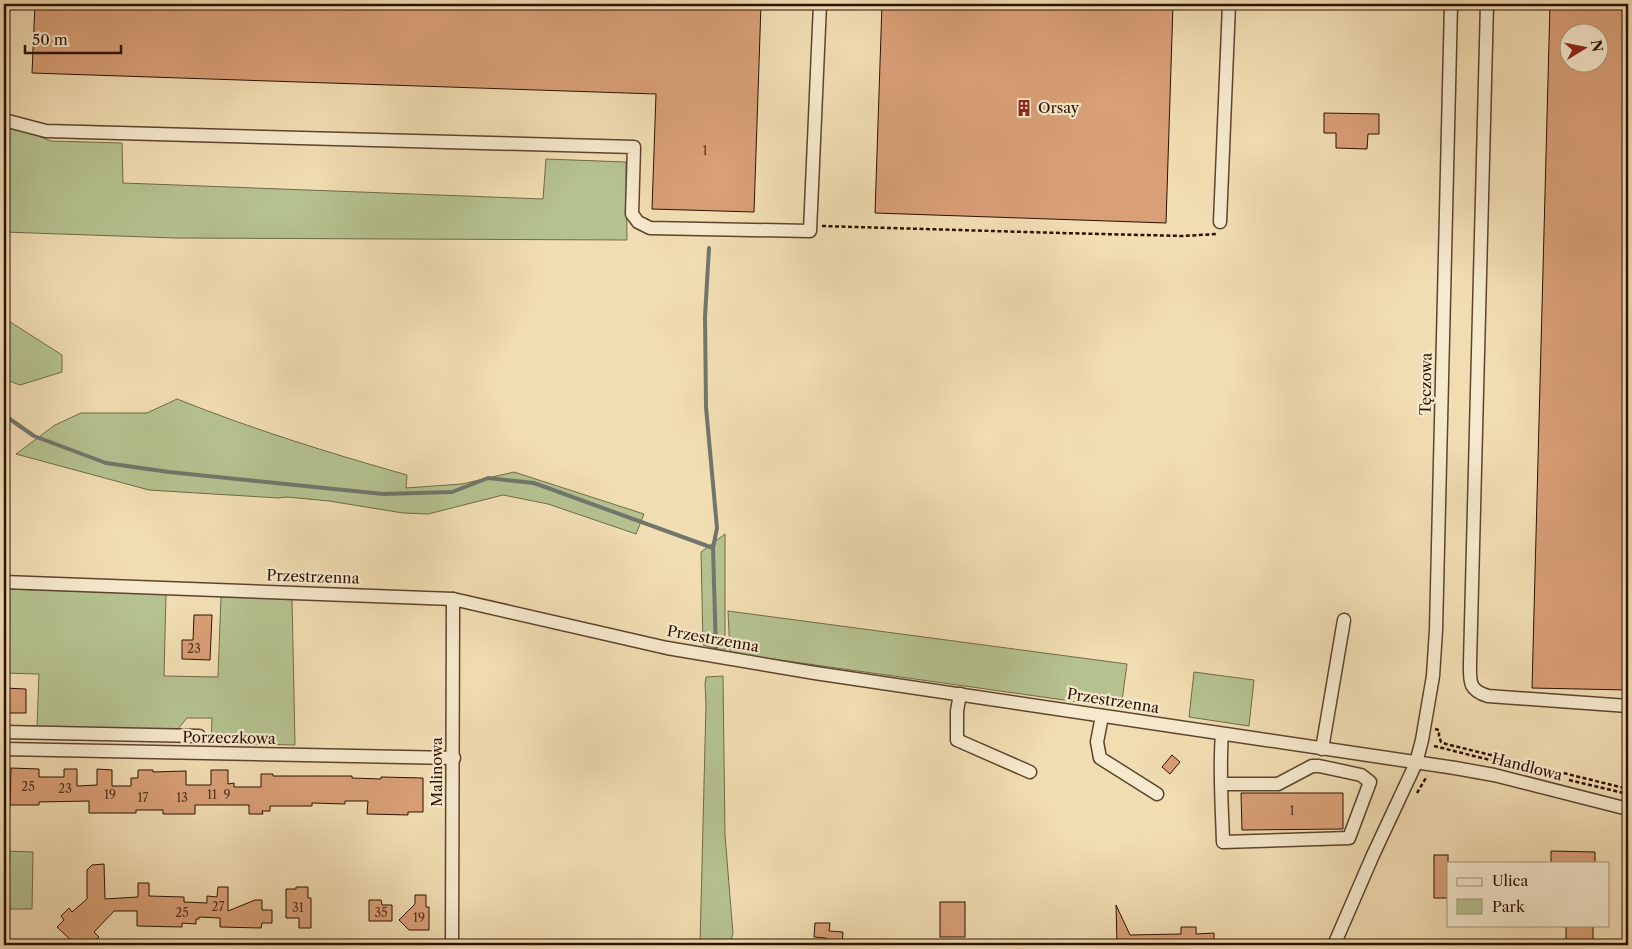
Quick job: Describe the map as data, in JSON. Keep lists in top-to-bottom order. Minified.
{"streets":{"street":["Tęczowa","Przestrzenna","Porzeczkowa","Handlowa","Malinowa"]},"crossings":[["Tęczowa","Przestrzenna"],["Tęczowa","Handlowa"],["Przestrzenna","Handlowa"],["Przestrzenna","Malinowa"],["Porzeczkowa","Malinowa"]],"places":{"building":["Orsay"]},"house_numbers":["1","23","25","23","19","11","9","17","13","1","27","31","25","35","19"],"legend":["Ulica","Park"],"scale_bar":"50 m","north":"right"}
